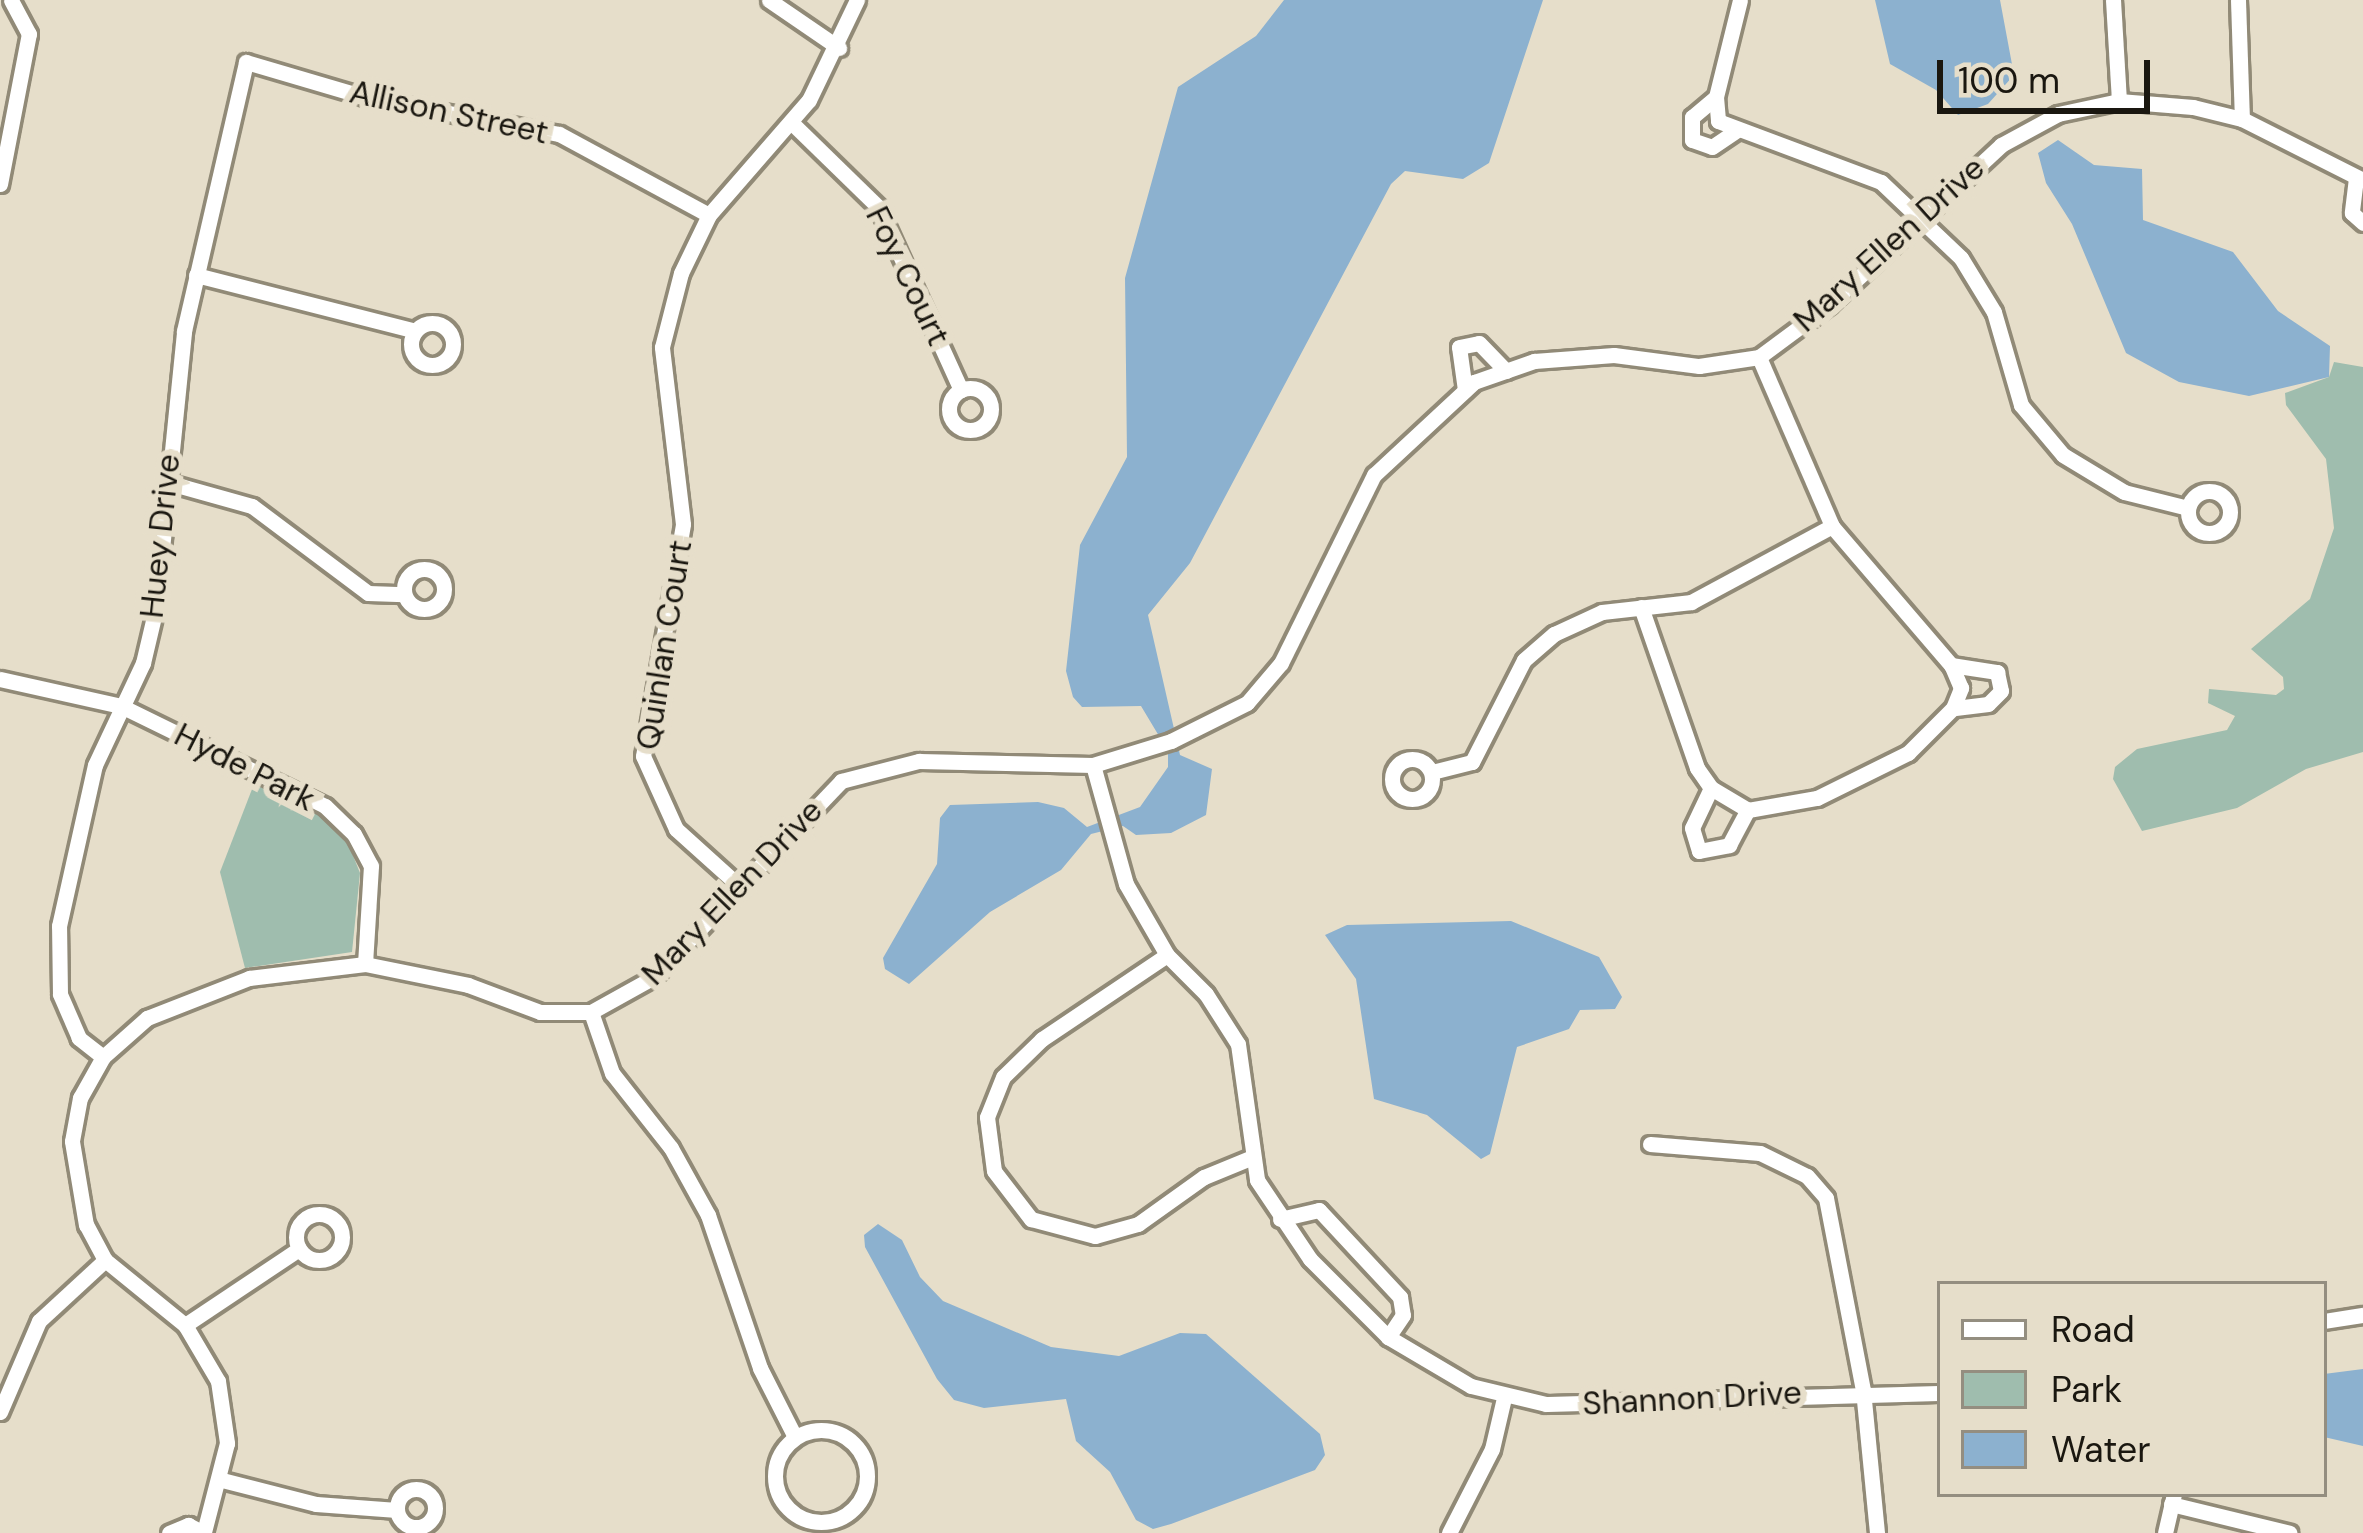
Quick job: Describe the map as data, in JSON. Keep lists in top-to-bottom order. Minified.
{"streets":{"street":["Allison Street","Mary Ellen Drive","Foy Court","Huey Drive","Quinlan Court","Hyde Park","Shannon Drive"]},"crossings":[["Allison Street","Huey Drive"],["Allison Street","Quinlan Court"],["Mary Ellen Drive","Quinlan Court"],["Mary Ellen Drive","Shannon Drive"],["Foy Court","Quinlan Court"],["Huey Drive","Hyde Park"]],"legend":["Road","Park","Water"],"scale_bar":"100 m"}
